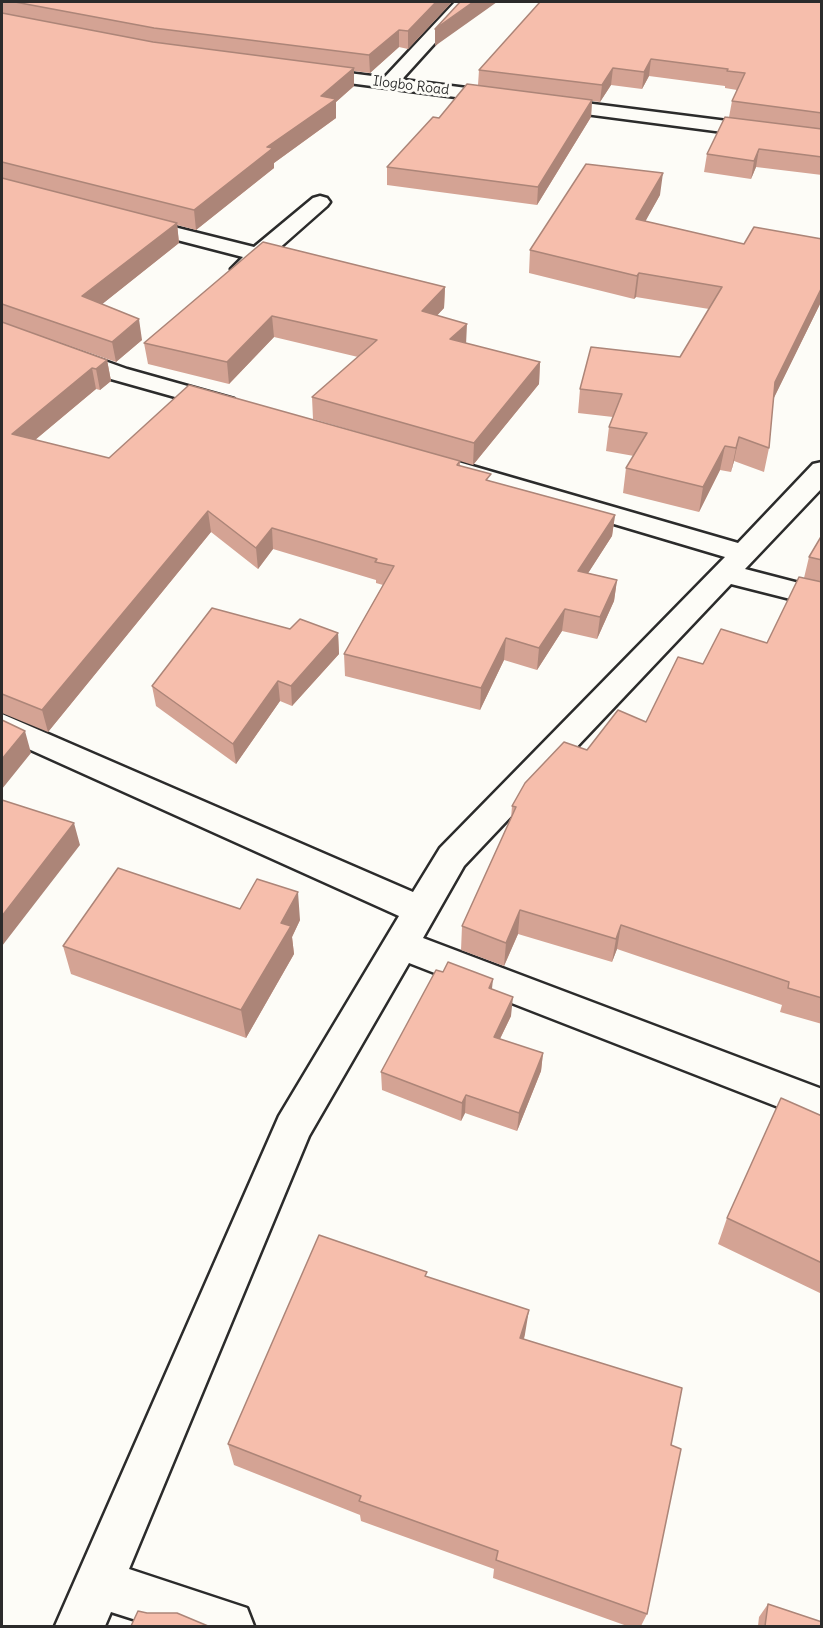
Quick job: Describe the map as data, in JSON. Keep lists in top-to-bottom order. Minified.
{"streets":{"street":["Ilogbo Road"]}}
